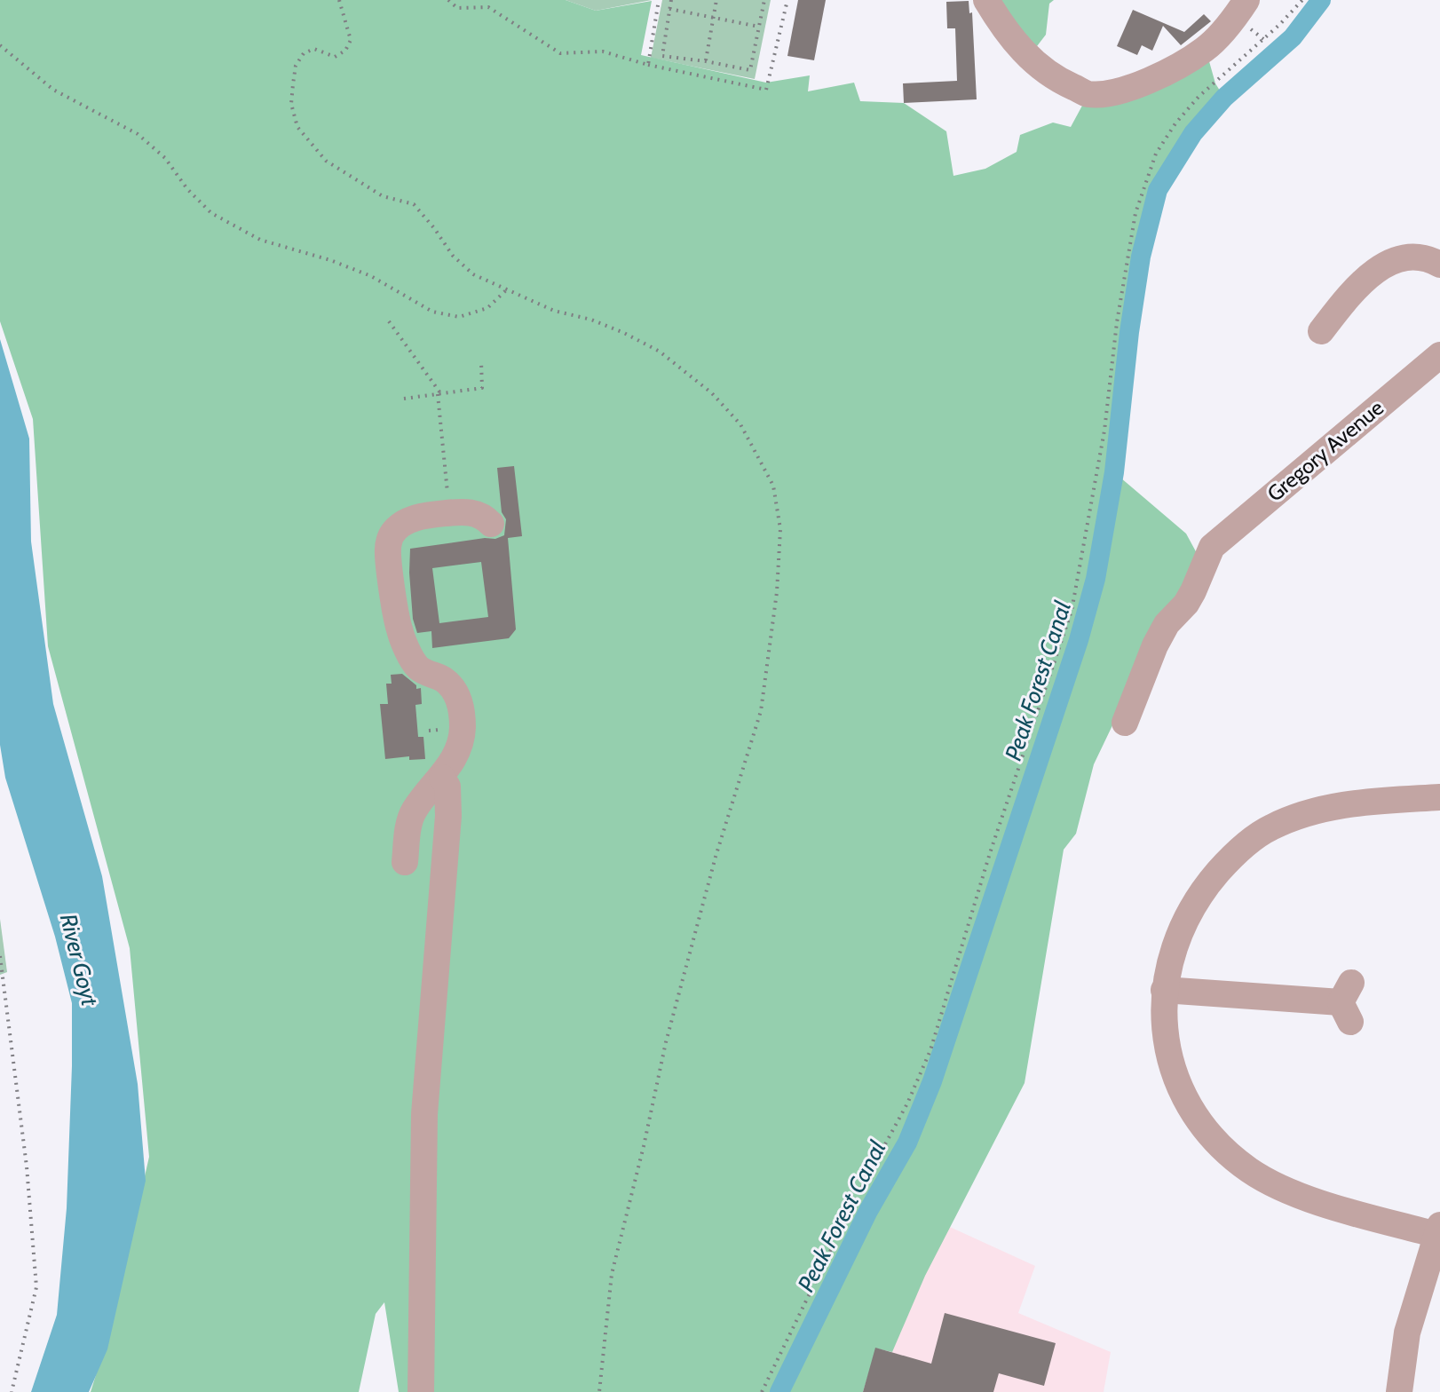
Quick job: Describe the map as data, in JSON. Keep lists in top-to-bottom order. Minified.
{"streets":{"street":["Gregory Avenue"]},"water":["Peak Forest Canal","River Goyt"]}
